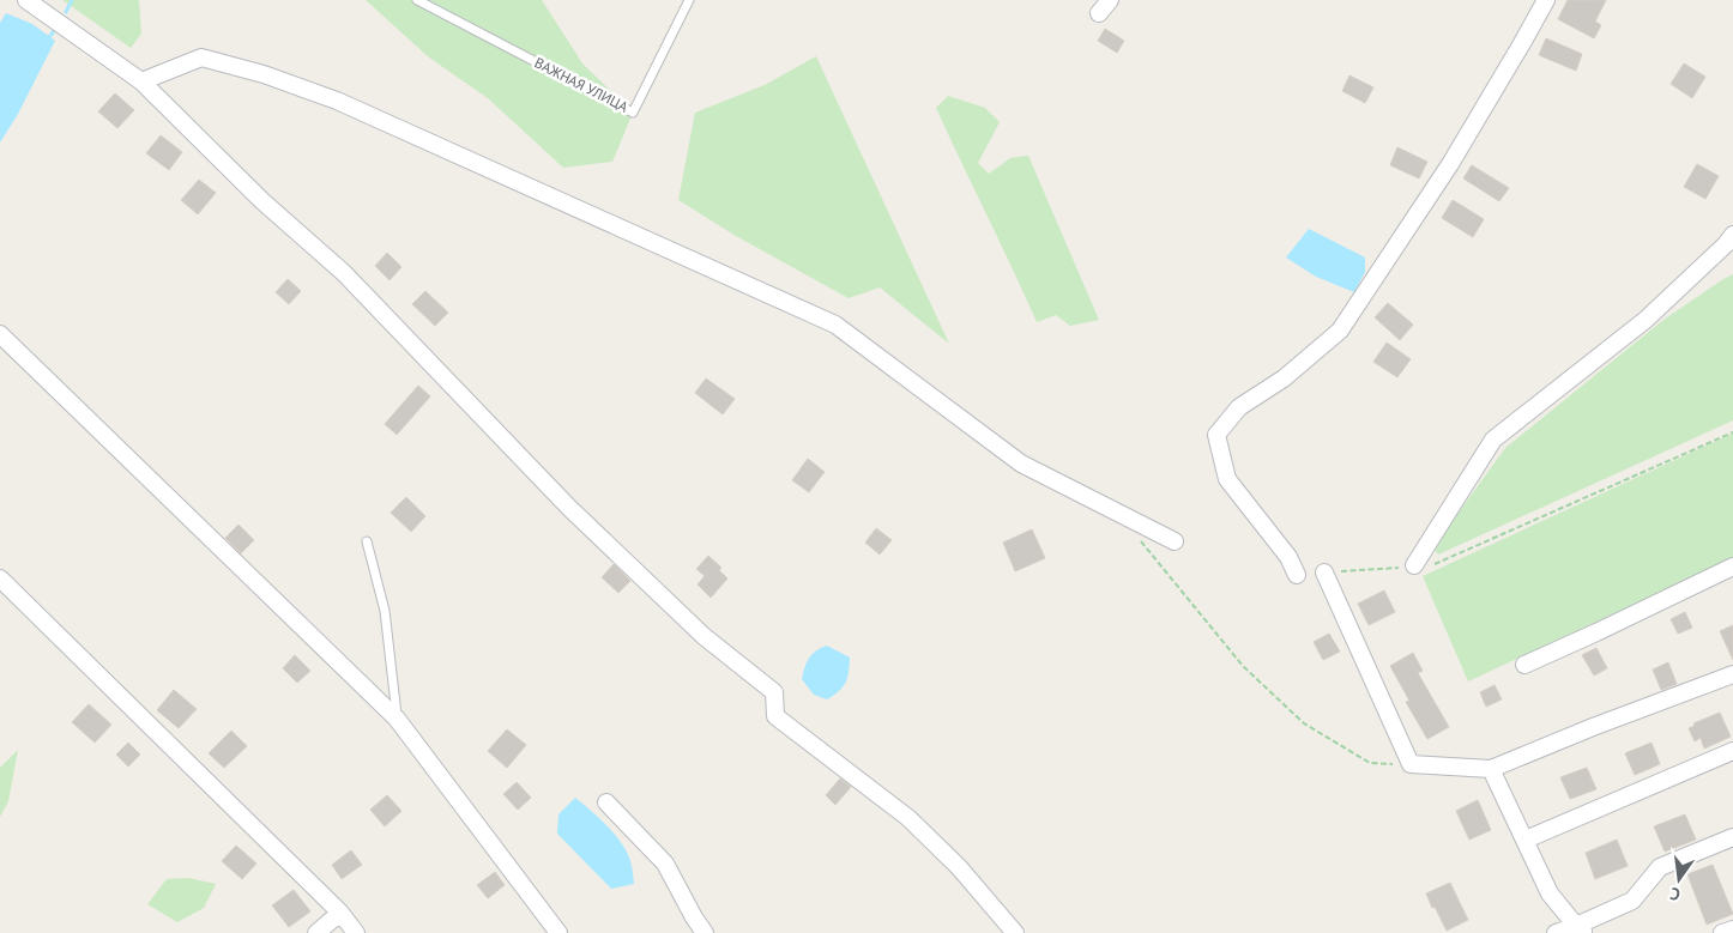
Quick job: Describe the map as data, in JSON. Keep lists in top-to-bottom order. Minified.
{"streets":{"lane":["ВАЖНАЯ УЛИЦА"]},"north":"bottom"}
